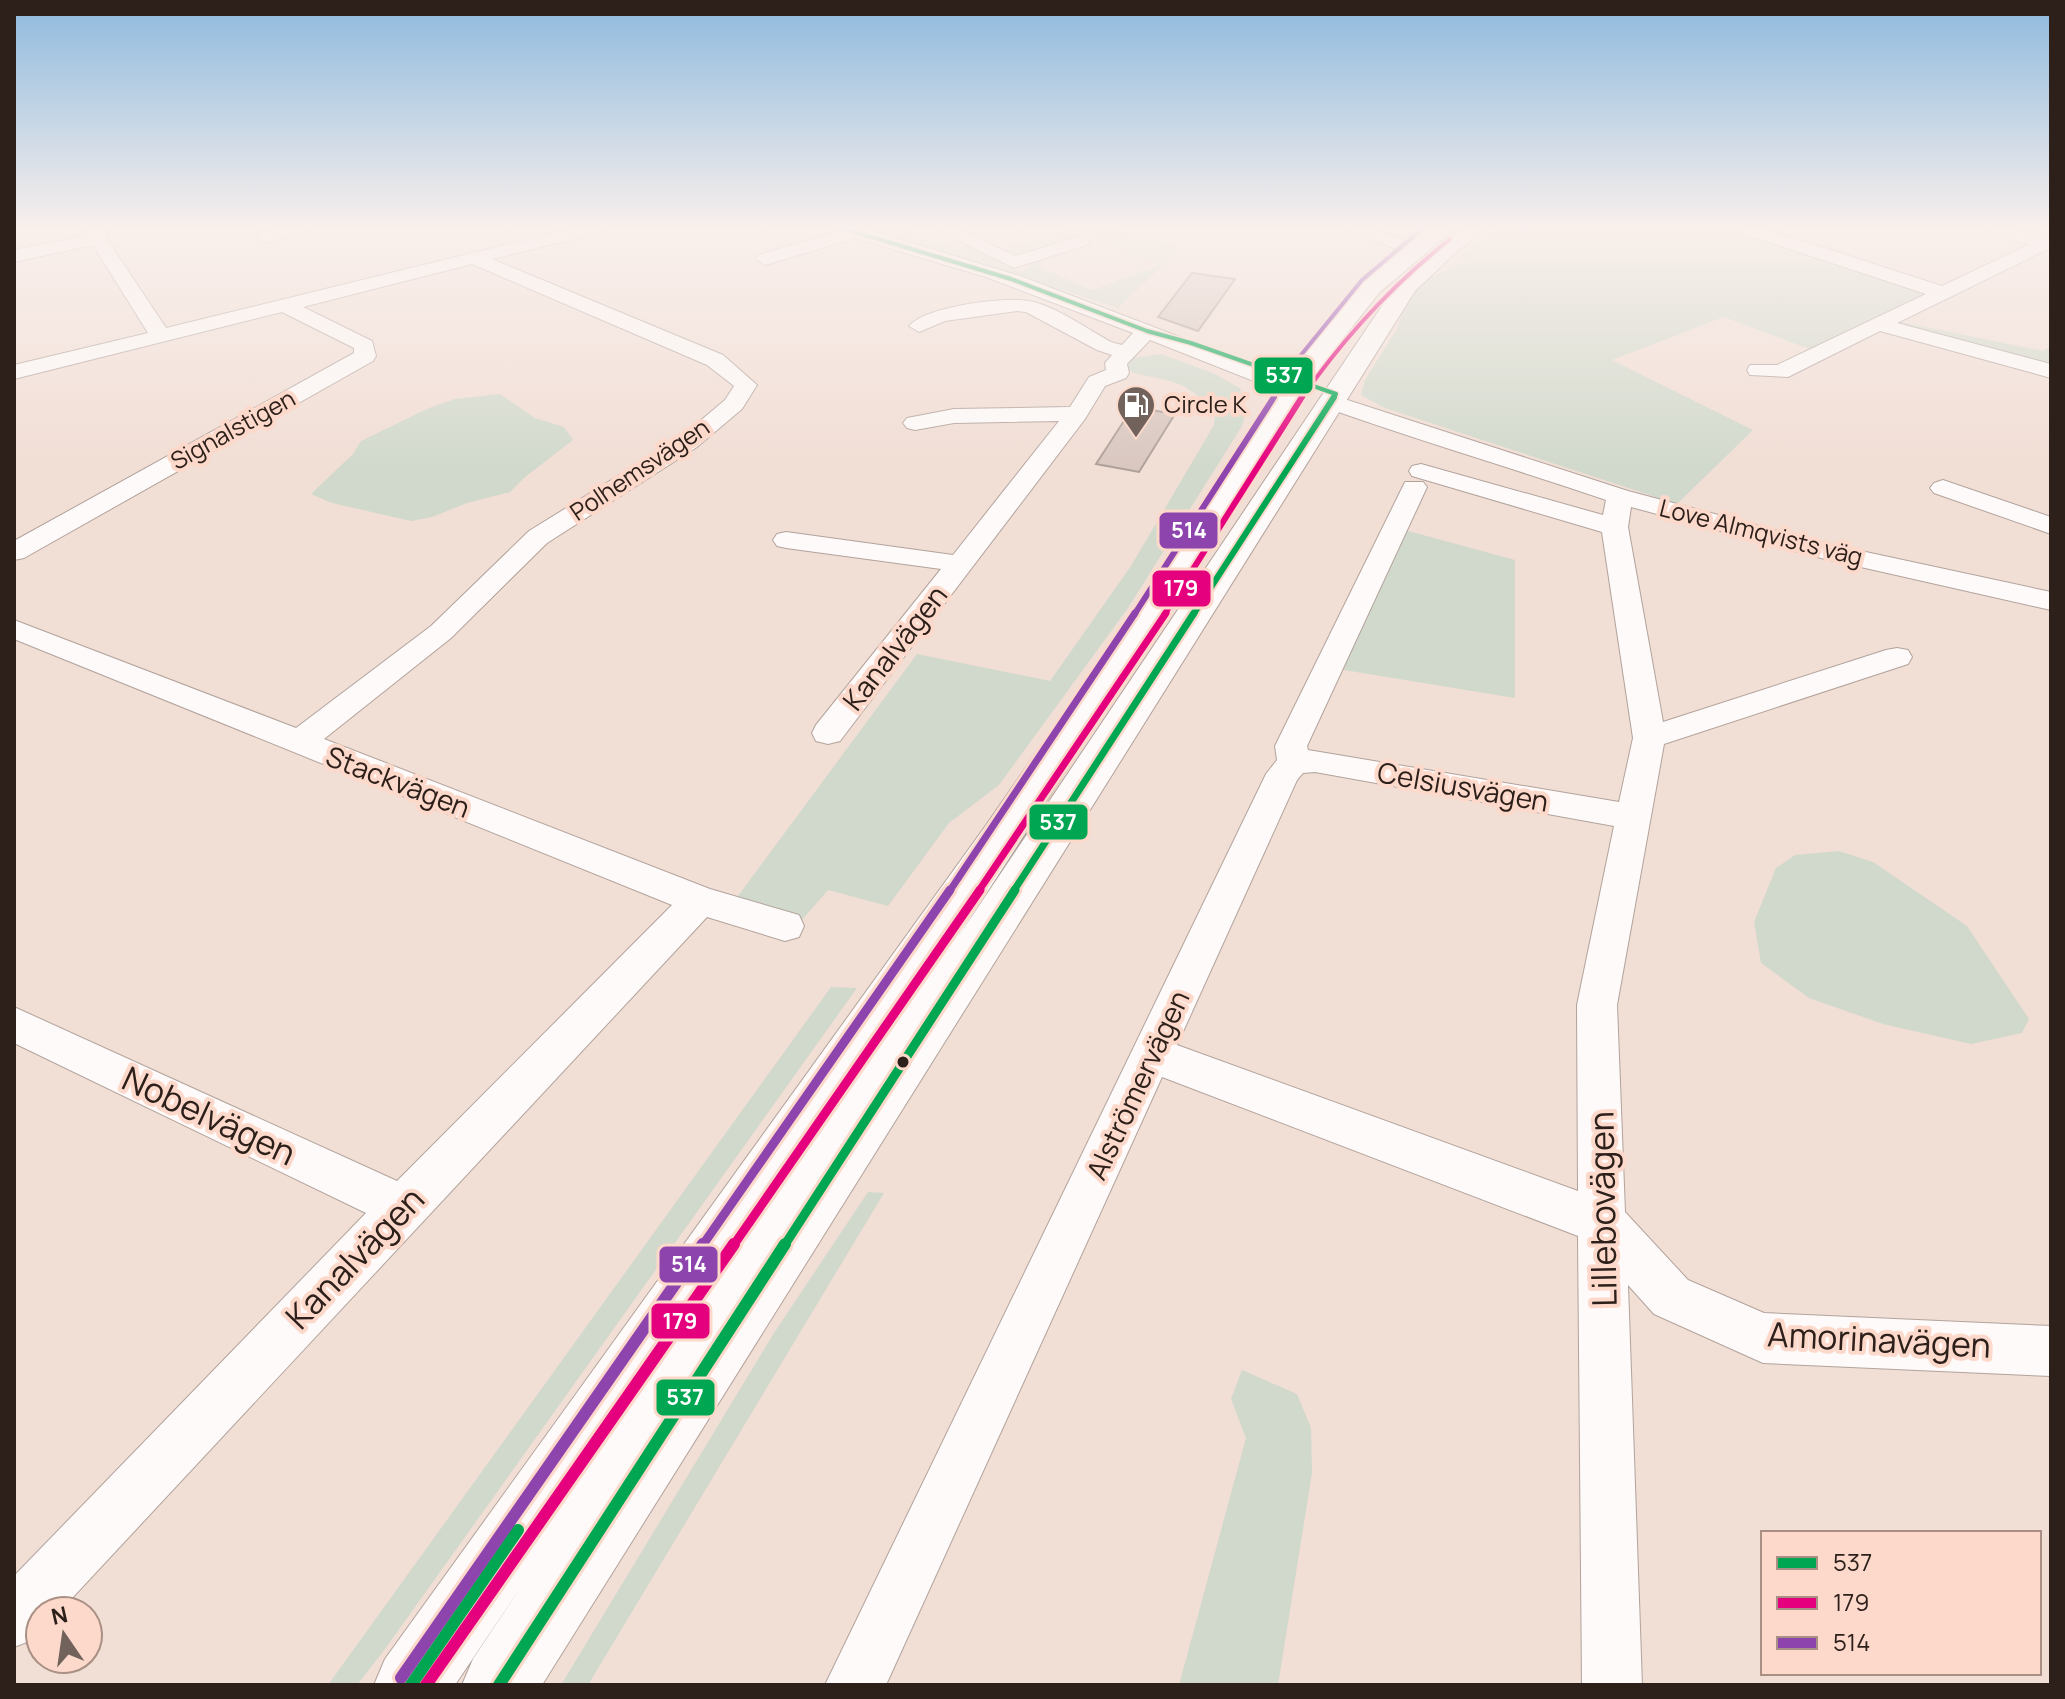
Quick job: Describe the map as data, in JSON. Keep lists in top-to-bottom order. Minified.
{"streets":{"street":["Signalstigen","Polhemsvägen","Love Almqvists väg","Kanalvägen","Stackvägen","Celsiusvägen","Alströmervägen","Nobelvägen","Lillebovägen","Amorinavägen"]},"crossings":[["Polhemsvägen","Stackvägen"],["Love Almqvists väg","Kanalvägen"],["Love Almqvists väg","Alströmervägen"],["Love Almqvists väg","Lillebovägen"],["Kanalvägen","Stackvägen"],["Kanalvägen","Nobelvägen"],["Celsiusvägen","Alströmervägen"],["Celsiusvägen","Lillebovägen"],["Alströmervägen","Amorinavägen"],["Lillebovägen","Amorinavägen"]],"places":{"fuel station":["Circle K"]},"lines":["transit line 537","transit line 179","transit line 514"],"legend":["537","179","514"],"north":"top"}
